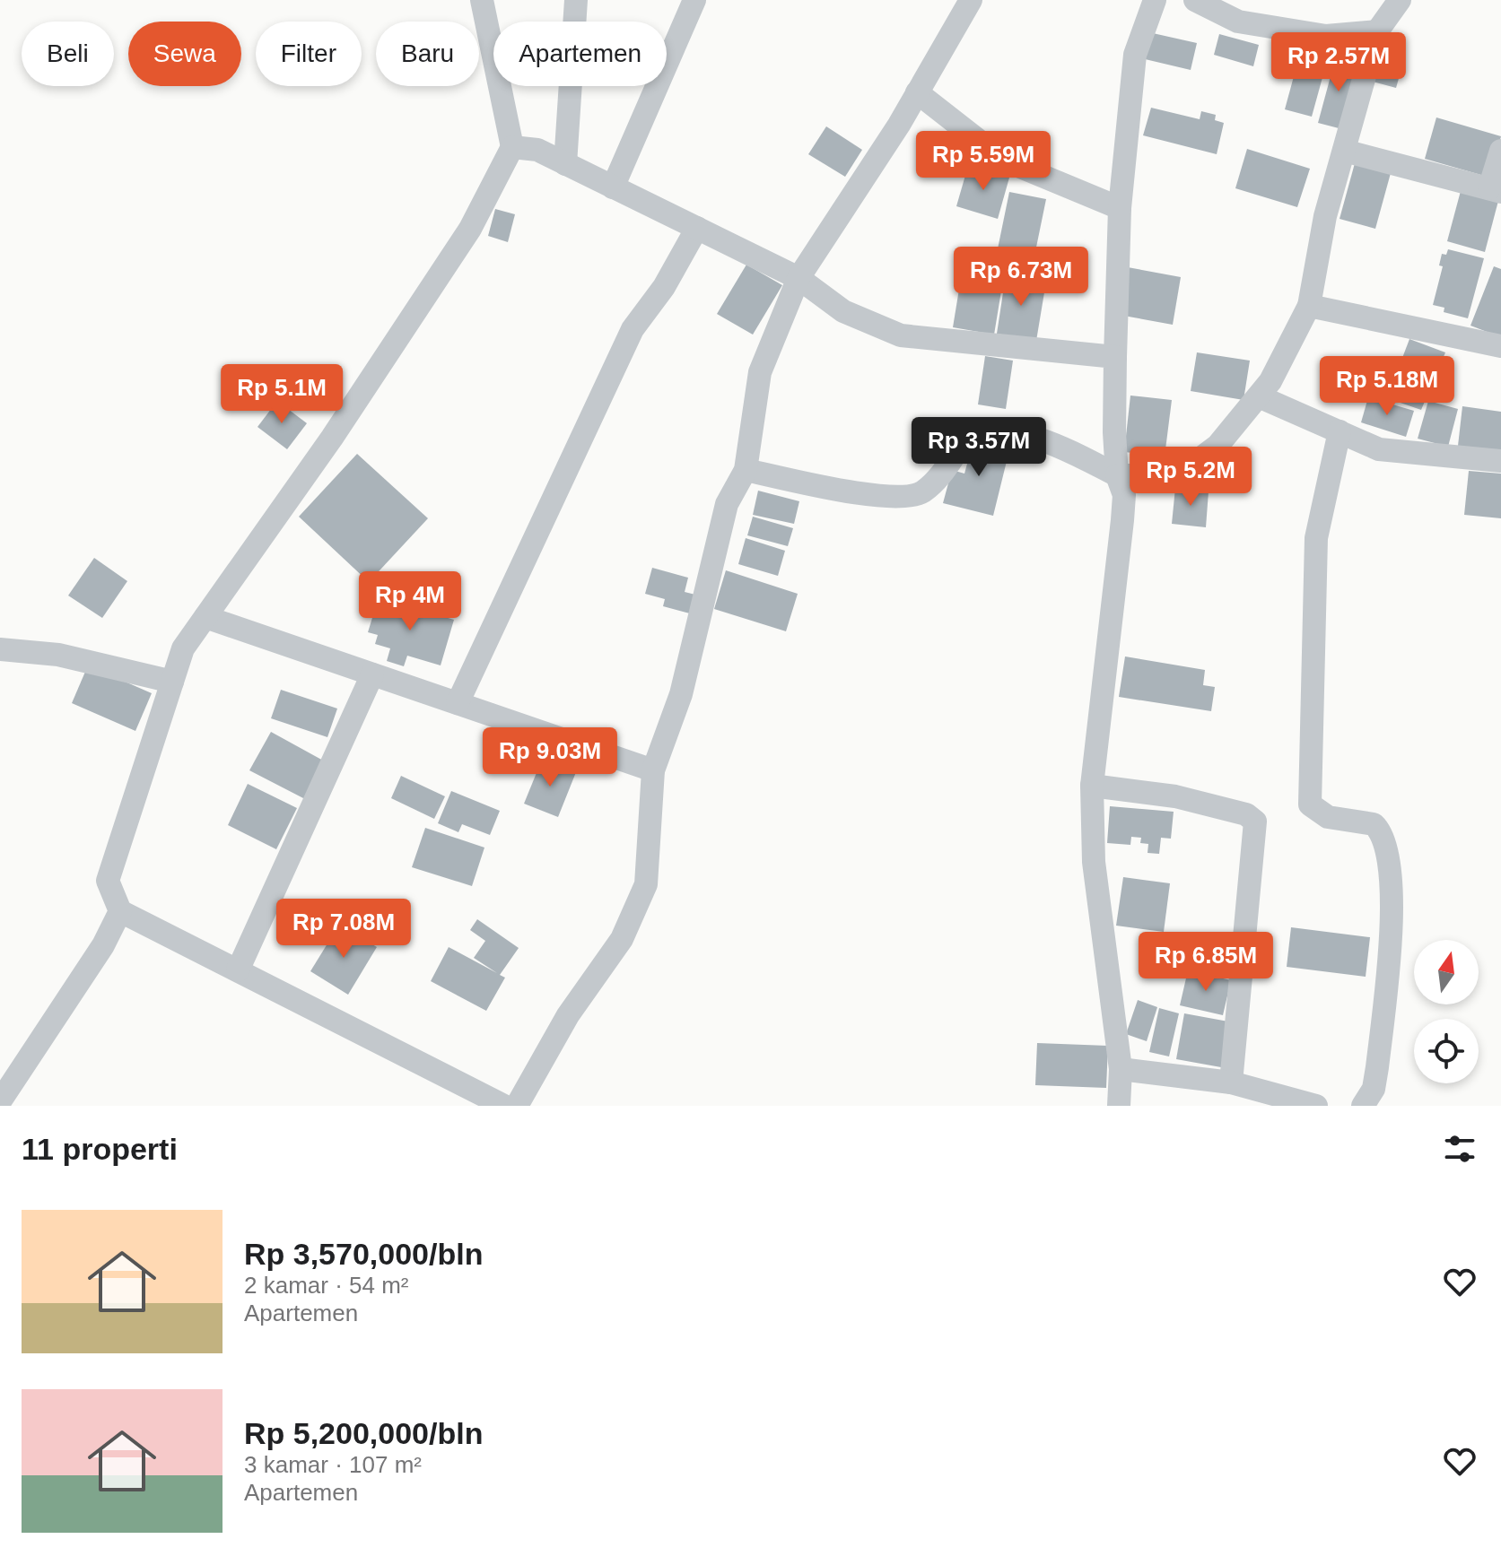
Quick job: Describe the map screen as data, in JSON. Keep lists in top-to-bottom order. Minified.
{"north":"top","page":{"chip":["Beli","Sewa","Filter","Baru","Apartemen"],"price":["Rp 2.57M","Rp 5.59M","Rp 6.73M","Rp 5.18M","Rp 5.1M","Rp 3.57M","Rp 5.2M","Rp 4M","Rp 9.03M","Rp 7.08M","Rp 6.85M"],"heading":"11 properti","list":[{"name":"Rp 3,570,000/bln","note":"2 kamar · 54 m² · Apartemen"},{"name":"Rp 5,200,000/bln","note":"3 kamar · 107 m² · Apartemen"}]}}
